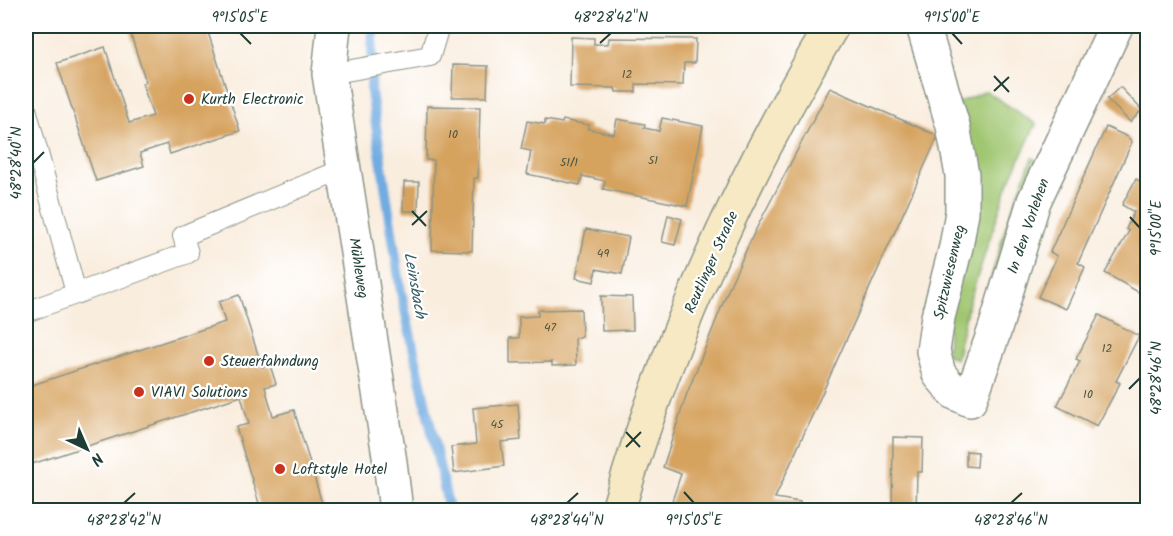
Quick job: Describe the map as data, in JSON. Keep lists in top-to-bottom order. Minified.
{"streets":{"main road":["Reutlinger Straße"],"street":["In den Vorlehen","Mühleweg","Spitzwiesenweg"]},"crossings":[["In den Vorlehen","Spitzwiesenweg"]],"water":["Leinsbach"],"places":["Kurth Electronic","Steuerfahndung","VIAVI Solutions","Loftstyle Hotel"],"house_numbers":["12","10","51","51/1","49","47","12","10","45"],"north":"bottom right","coordinates":["9°15'05\"E","48°28'42\"N","9°15'00\"E","48°28'40\"N","48°28'46\"N","48°28'44\"N"]}
